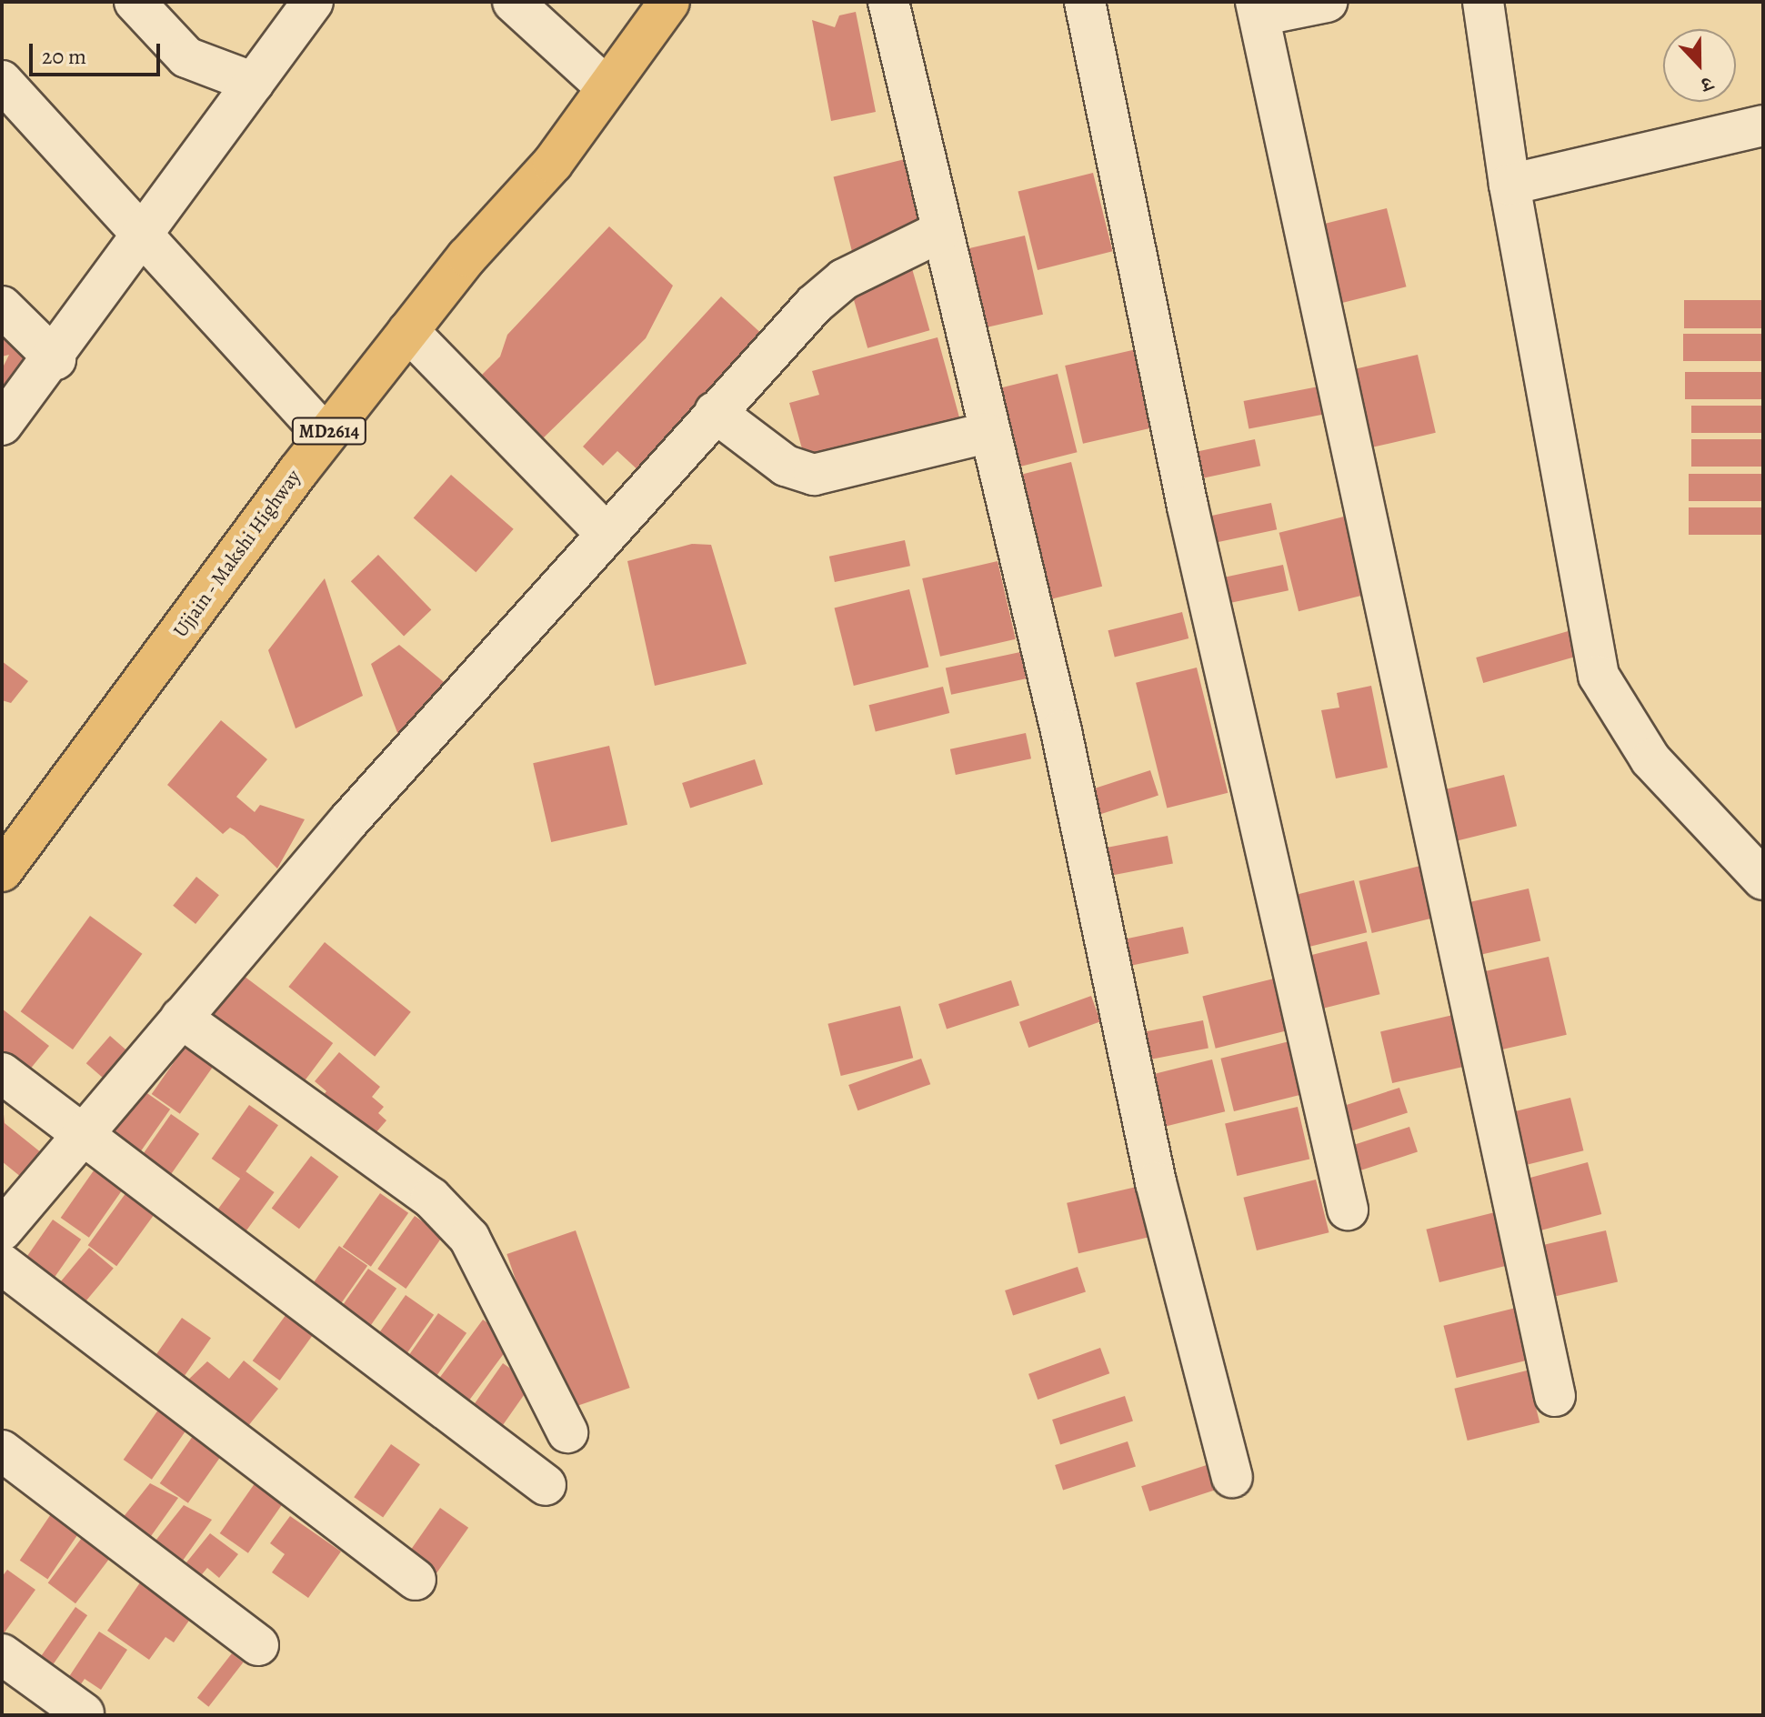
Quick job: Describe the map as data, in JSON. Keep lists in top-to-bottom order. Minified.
{"streets":{"main road":["MD2614","Ujjain - Makshi Highway"]},"scale_bar":"20 m","north":"bottom"}
